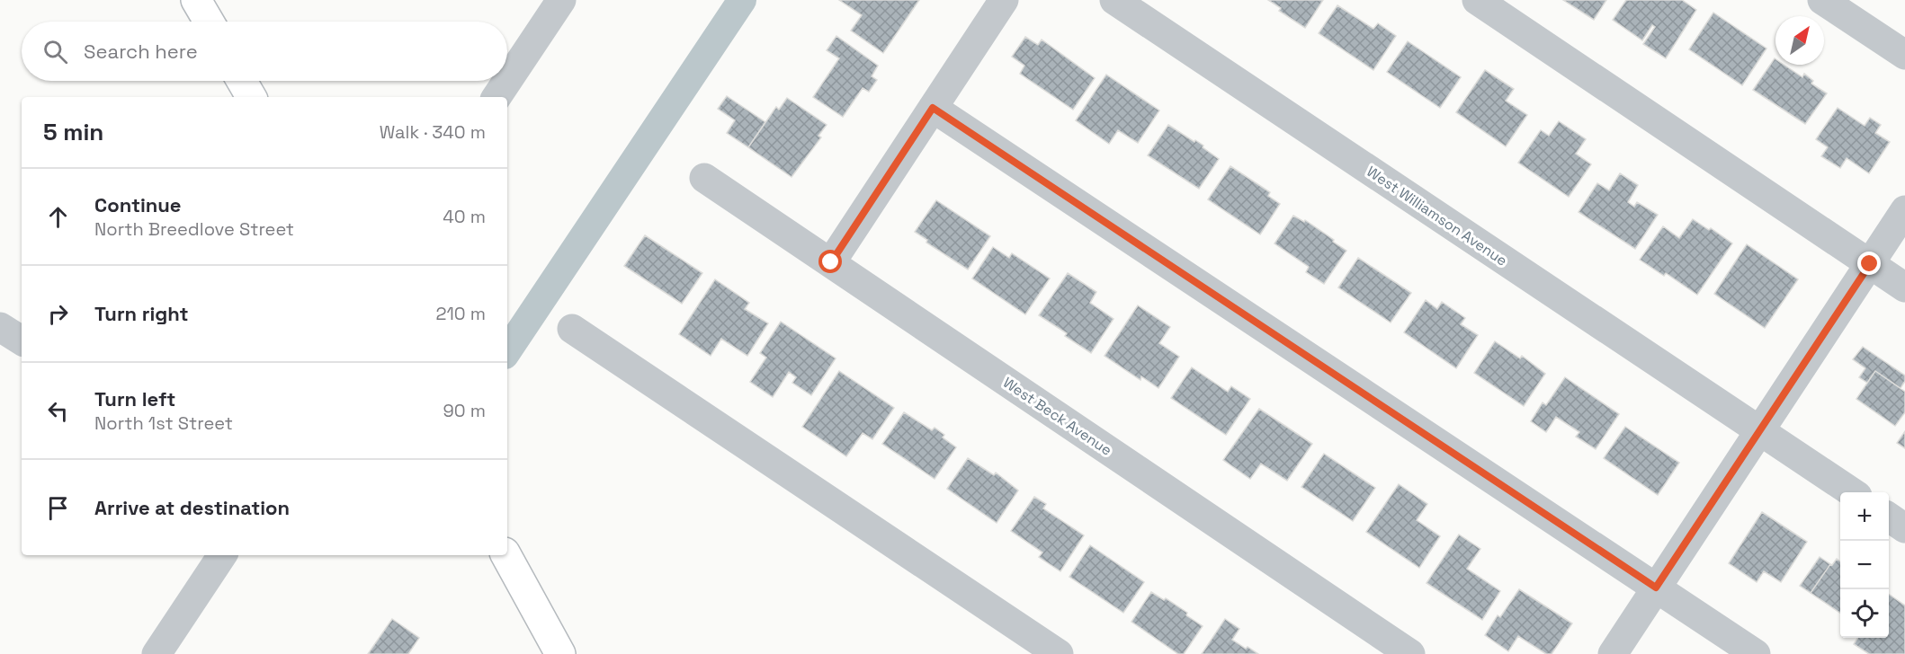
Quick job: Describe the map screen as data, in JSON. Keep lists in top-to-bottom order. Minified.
{"streets":{"street":["West Williamson Avenue","West Beck Avenue"]},"north":"top right","page":{"search":"Search here","heading":["5 min","Walk · 340 m"],"list":[["Continue","North Breedlove Street","40 m"],["Turn right","210 m"],["Turn left","North 1st Street","90 m"],"Arrive at destination"],"map_buttons":["+","−"]}}
